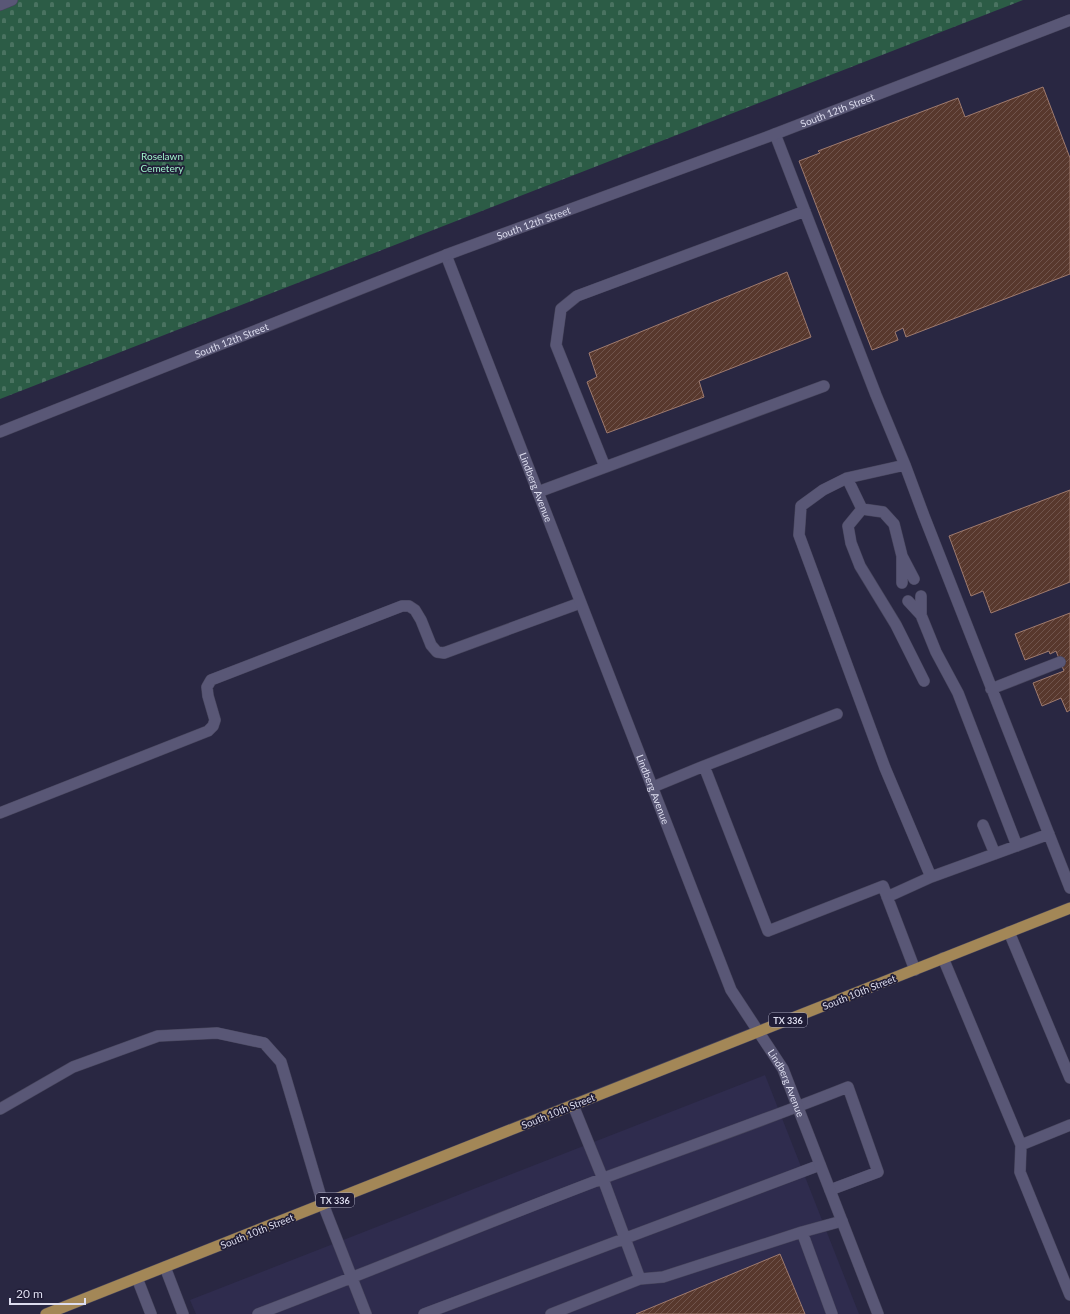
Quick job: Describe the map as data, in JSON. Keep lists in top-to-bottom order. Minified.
{"streets":{"main road":["South 10th Street","TX 336"],"street":["South 12th Street","Lindberg Avenue"]},"crossings":[["South 12th Street","Lindberg Avenue"],["Lindberg Avenue","South 10th Street"]],"parks":["Roselawn Cemetery"],"scale_bar":"20 m"}
